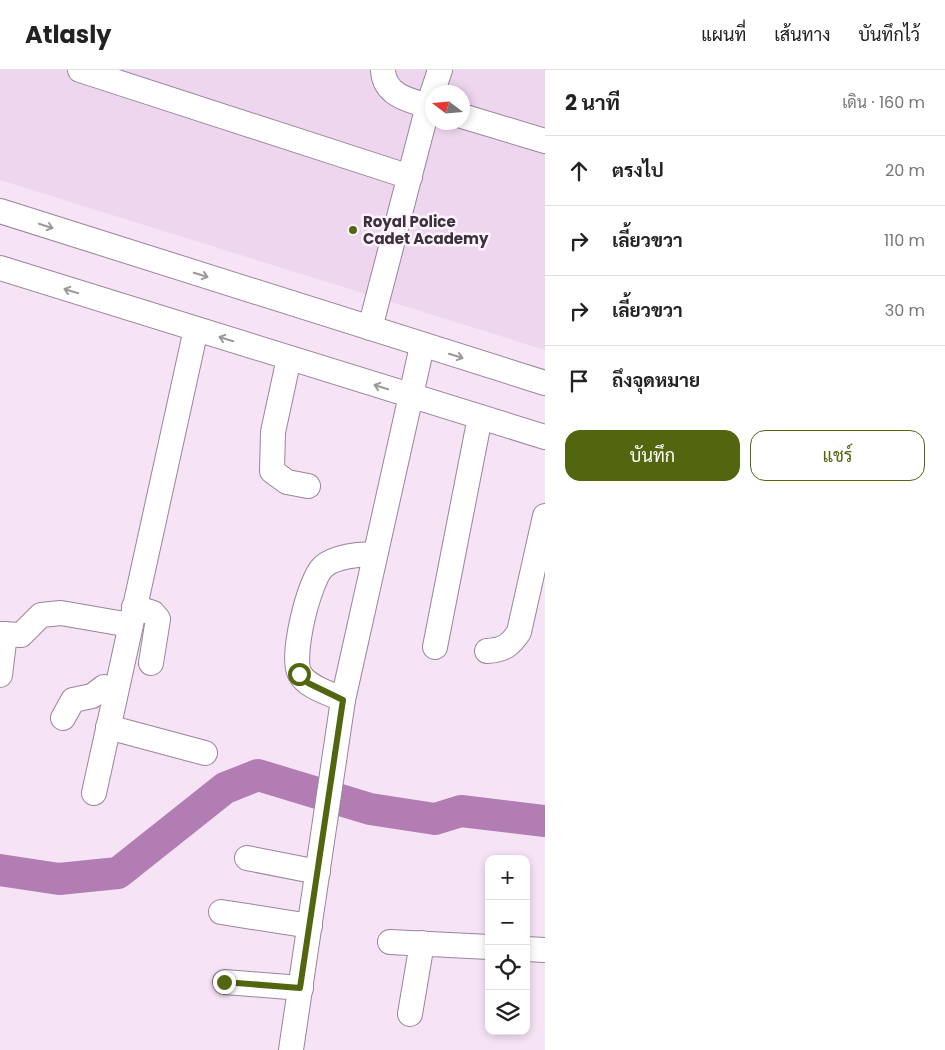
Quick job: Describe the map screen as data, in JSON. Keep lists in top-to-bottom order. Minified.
{"places":["Royal Police Cadet Academy"],"north":"left","page":{"header":"Atlasly","nav":["แผนที่","เส้นทาง","บันทึกไว้"],"heading":["2 นาที","เดิน · 160 m"],"list":[["ตรงไป","20 m"],["เลี้ยวขวา","110 m"],["เลี้ยวขวา","30 m"],"ถึงจุดหมาย"],"buttons":["บันทึก","แชร์"],"map_buttons":["+","−"]}}
